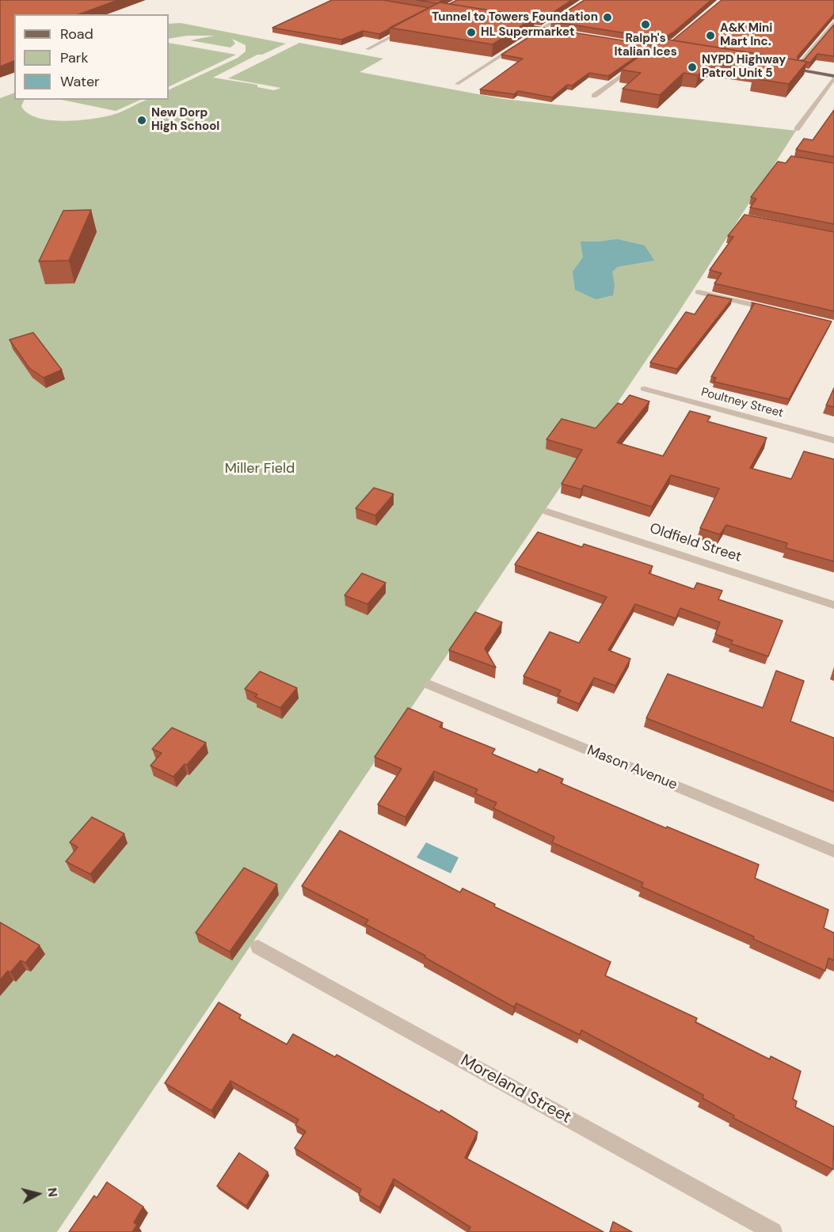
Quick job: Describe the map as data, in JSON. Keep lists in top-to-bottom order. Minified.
{"streets":{"street":["Poultney Street","Oldfield Street","Mason Avenue","Moreland Street"]},"parks":["Miller Field"],"places":["Tunnel to Towers Foundation","Ralph's Italian Ices","HL Supermarket","A&K Mini Mart Inc.","NYPD Highway Patrol Unit 5","New Dorp High School"],"legend":["Road","Park","Water"],"north":"right"}
